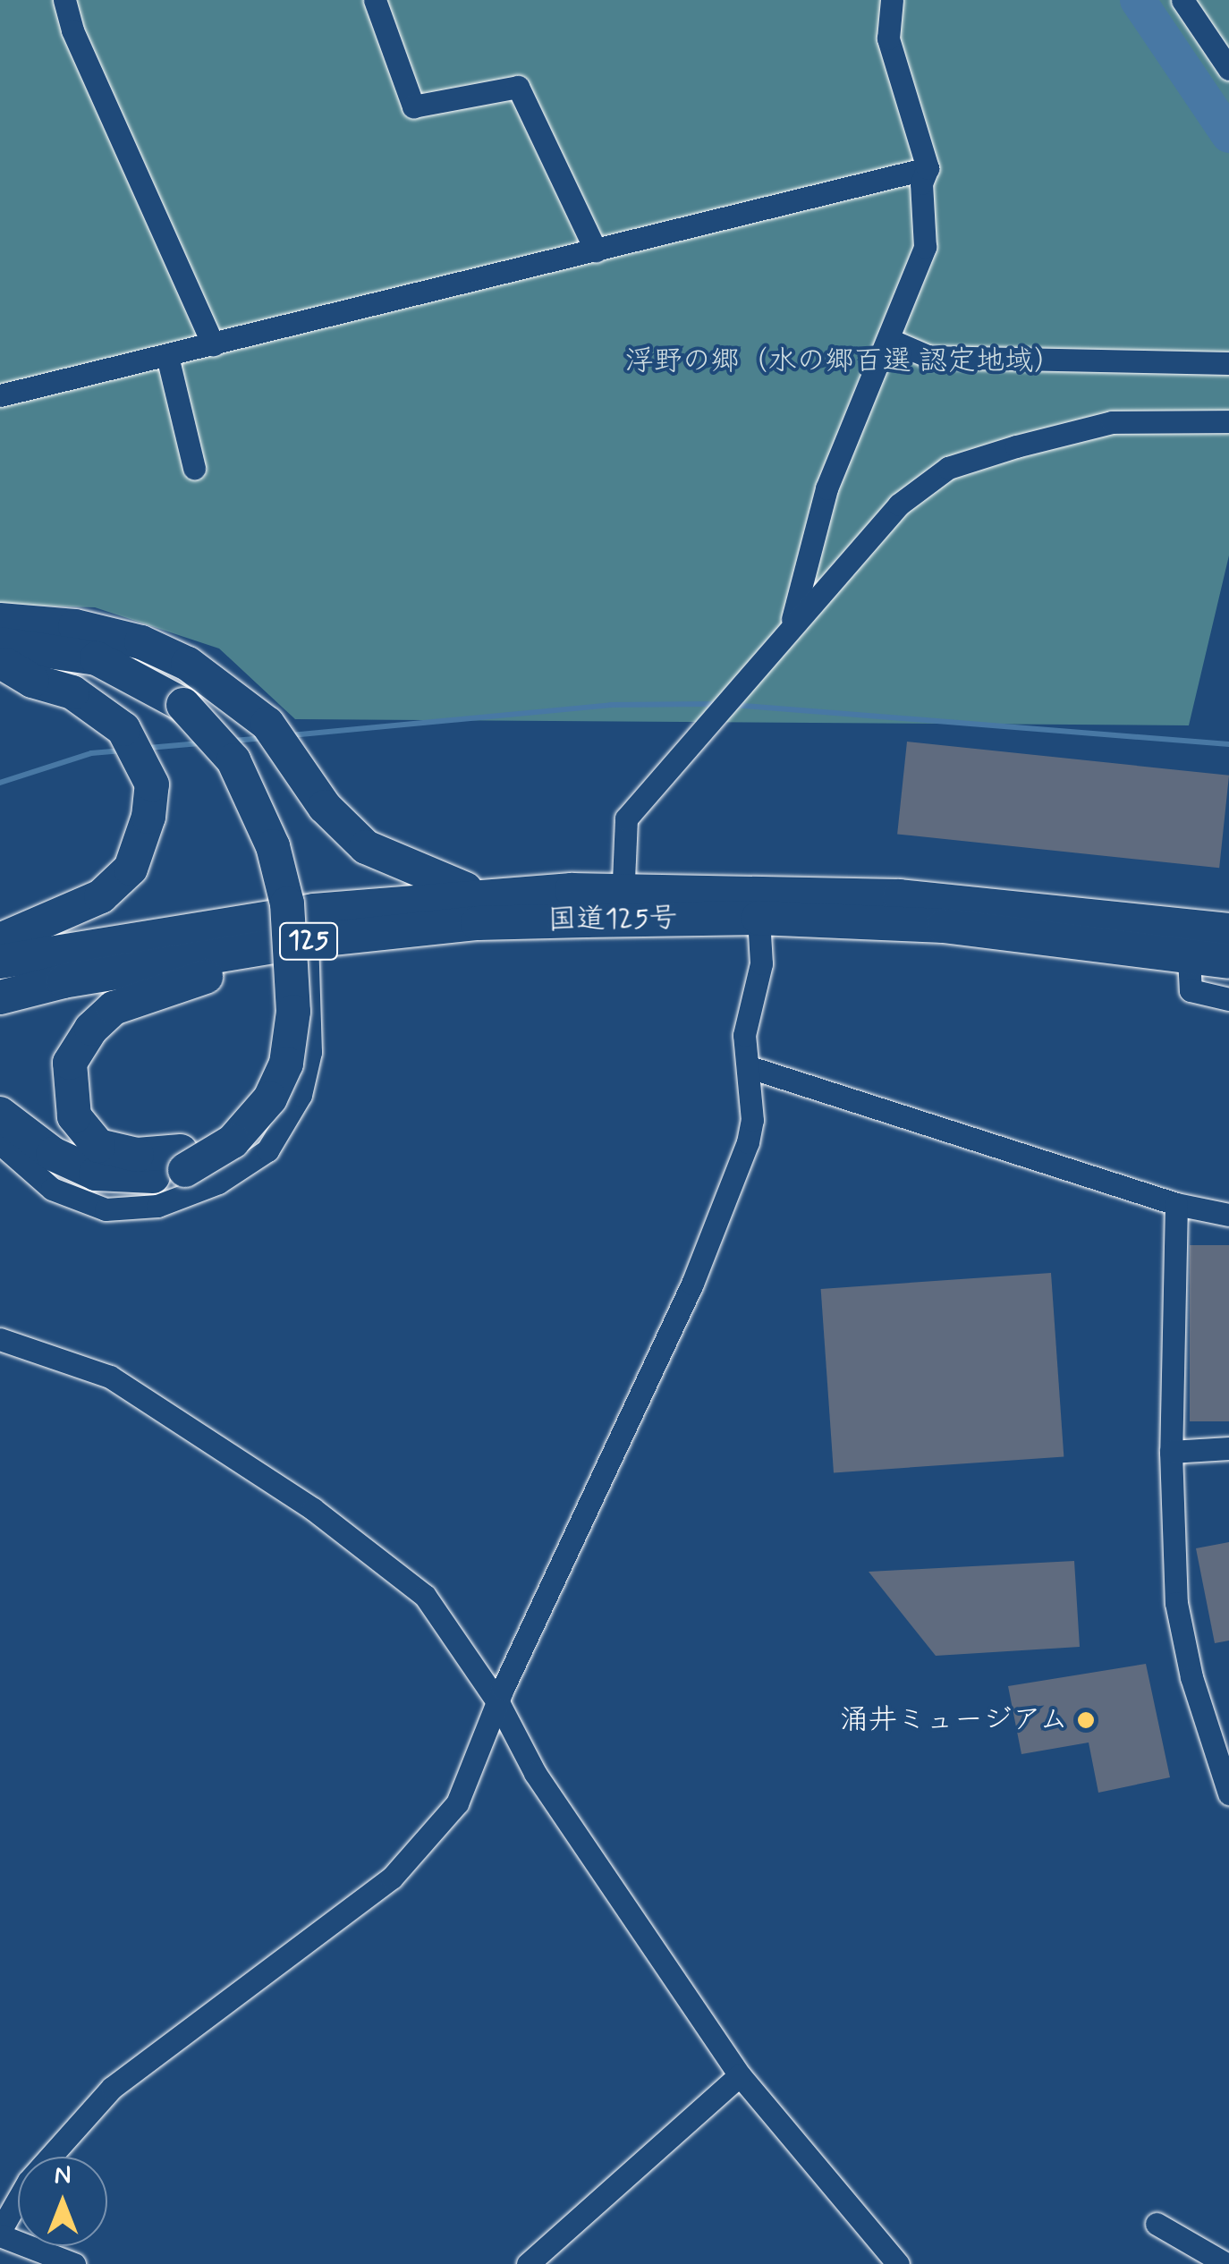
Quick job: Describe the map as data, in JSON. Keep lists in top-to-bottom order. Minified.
{"streets":{"highway":["国道125号","125"]},"parks":["浮野の郷（水の郷百選 認定地域）"],"places":["涌井ミュージアム"],"north":"top"}
